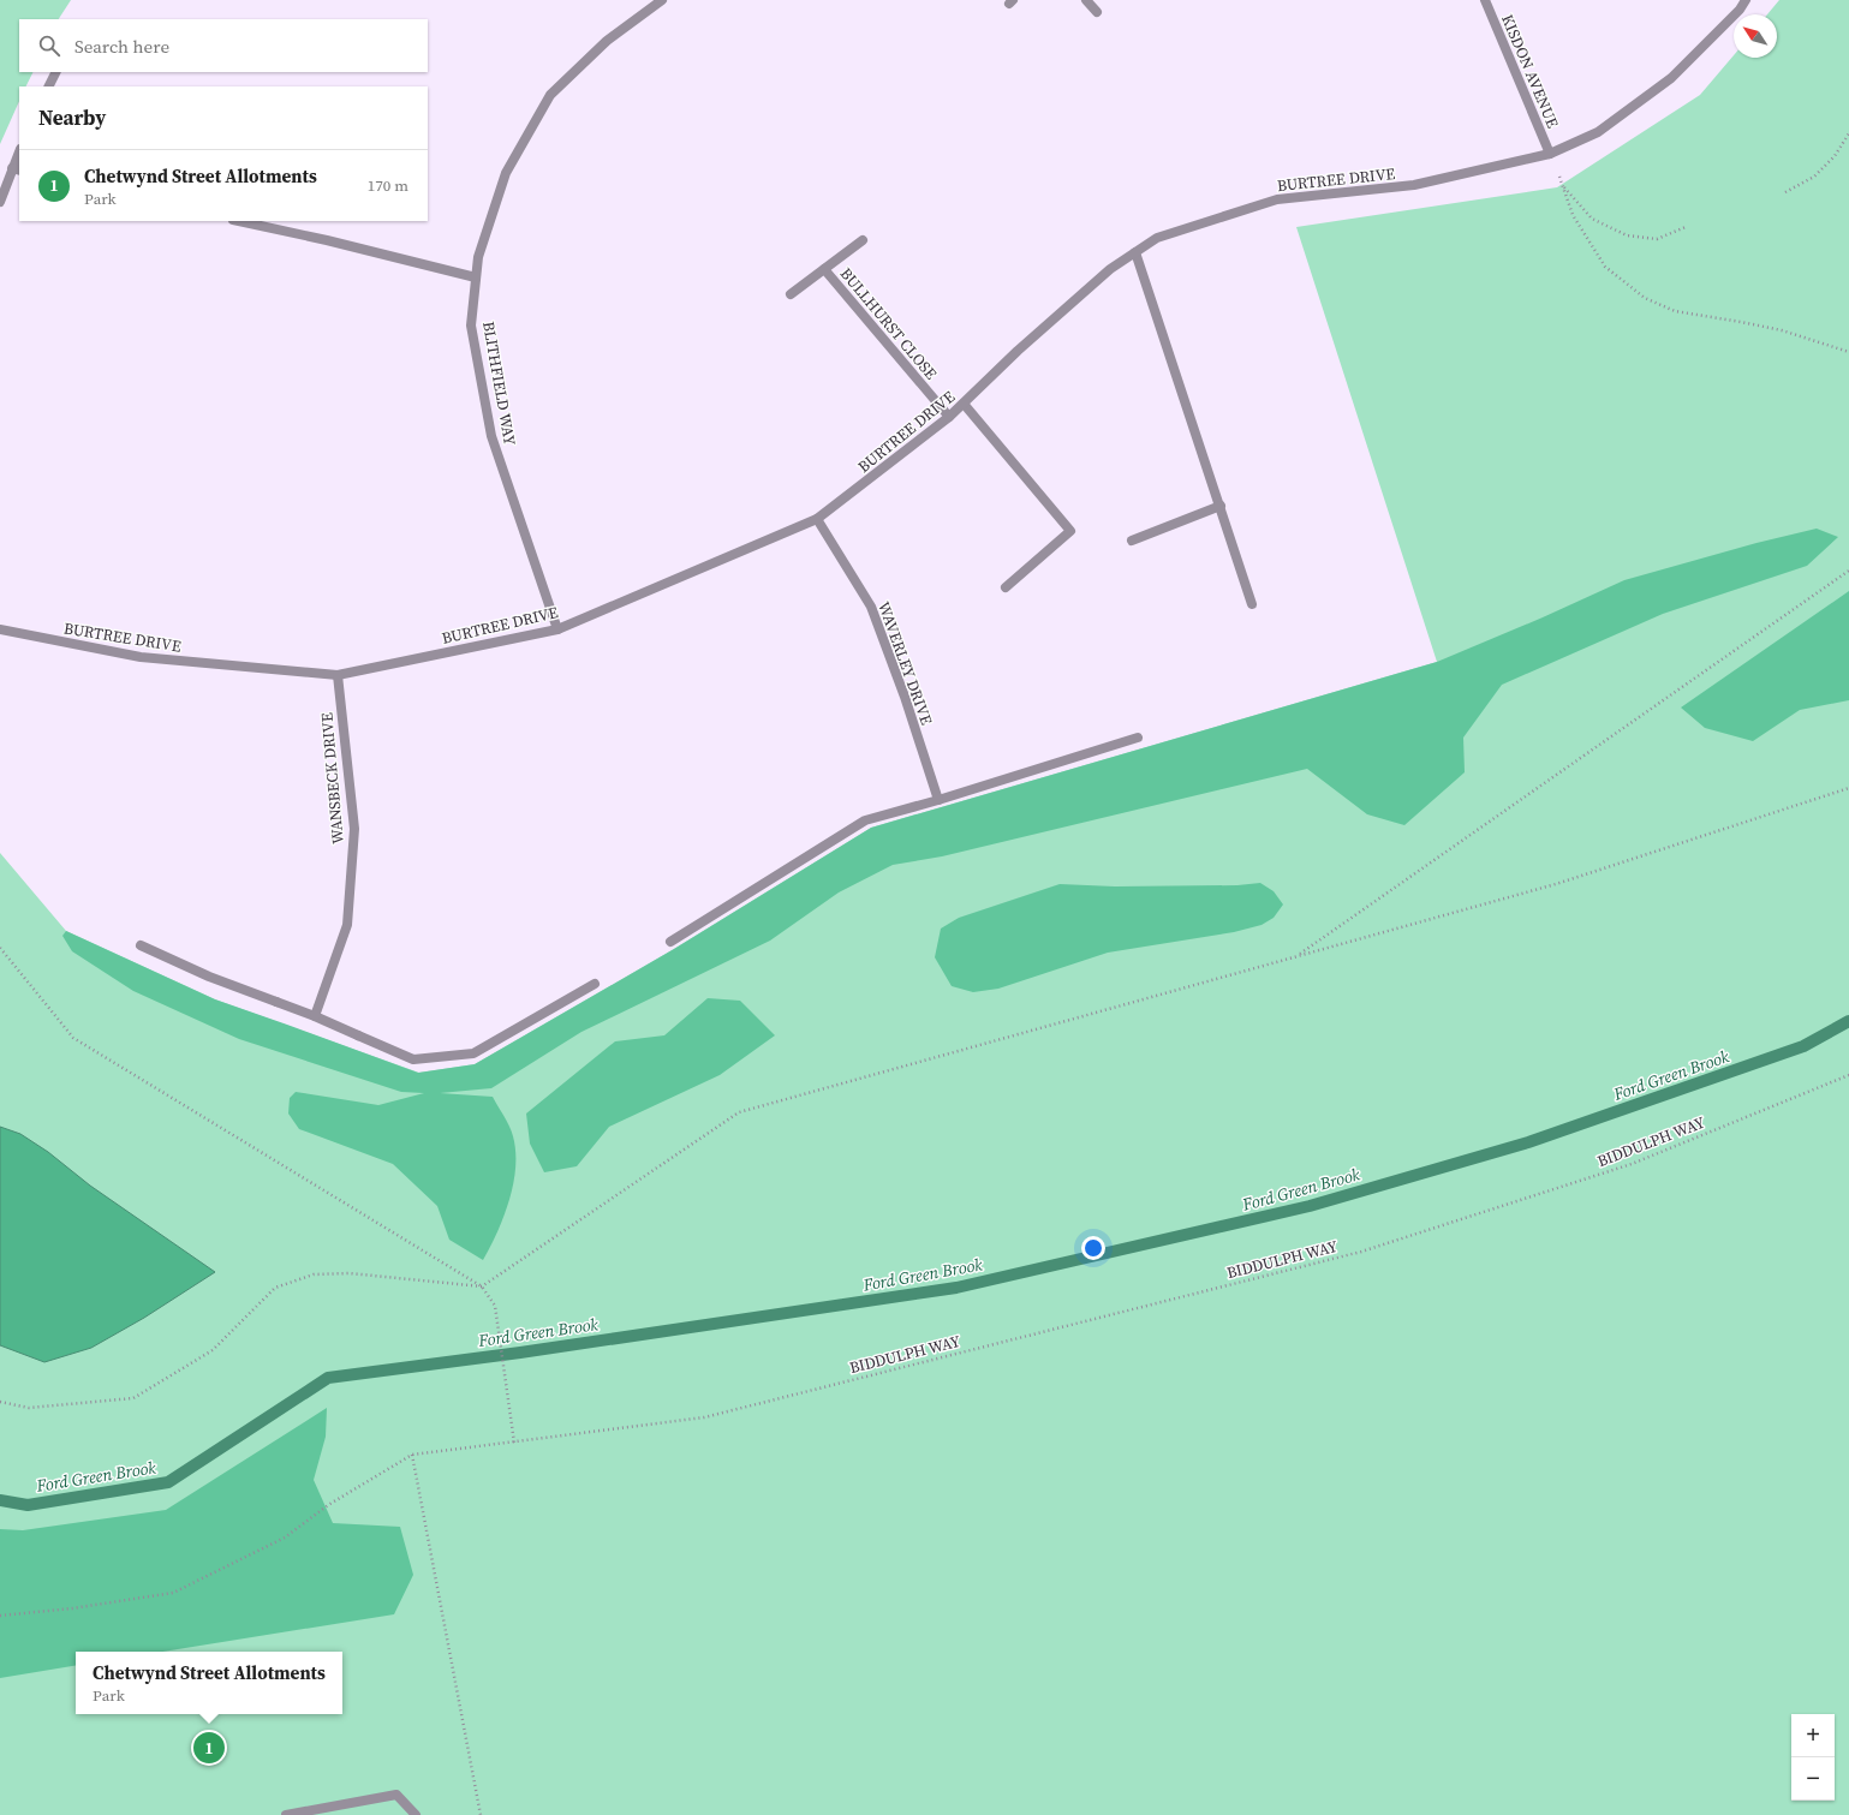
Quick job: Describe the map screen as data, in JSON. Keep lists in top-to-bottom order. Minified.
{"streets":{"street":["KISDON AVENUE","BURTREE DRIVE","BULLHURST CLOSE","BLITHFIELD WAY","WAVERLEY DRIVE","WANSBECK DRIVE"],"path":["BIDDULPH WAY"]},"crossings":[["KISDON AVENUE","BURTREE DRIVE"],["BURTREE DRIVE","BULLHURST CLOSE"],["BURTREE DRIVE","BLITHFIELD WAY"],["BURTREE DRIVE","WAVERLEY DRIVE"],["BURTREE DRIVE","WANSBECK DRIVE"]],"water":["Ford Green Brook"],"north":"top left","page":{"search":"Search here","heading":"Nearby","list":[{"mark":"1","name":"Chetwynd Street Allotments","note":"Park","value":"170 m"}],"popup":["Chetwynd Street Allotments","Park"],"map_buttons":["+","−"],"pins":"1"}}
